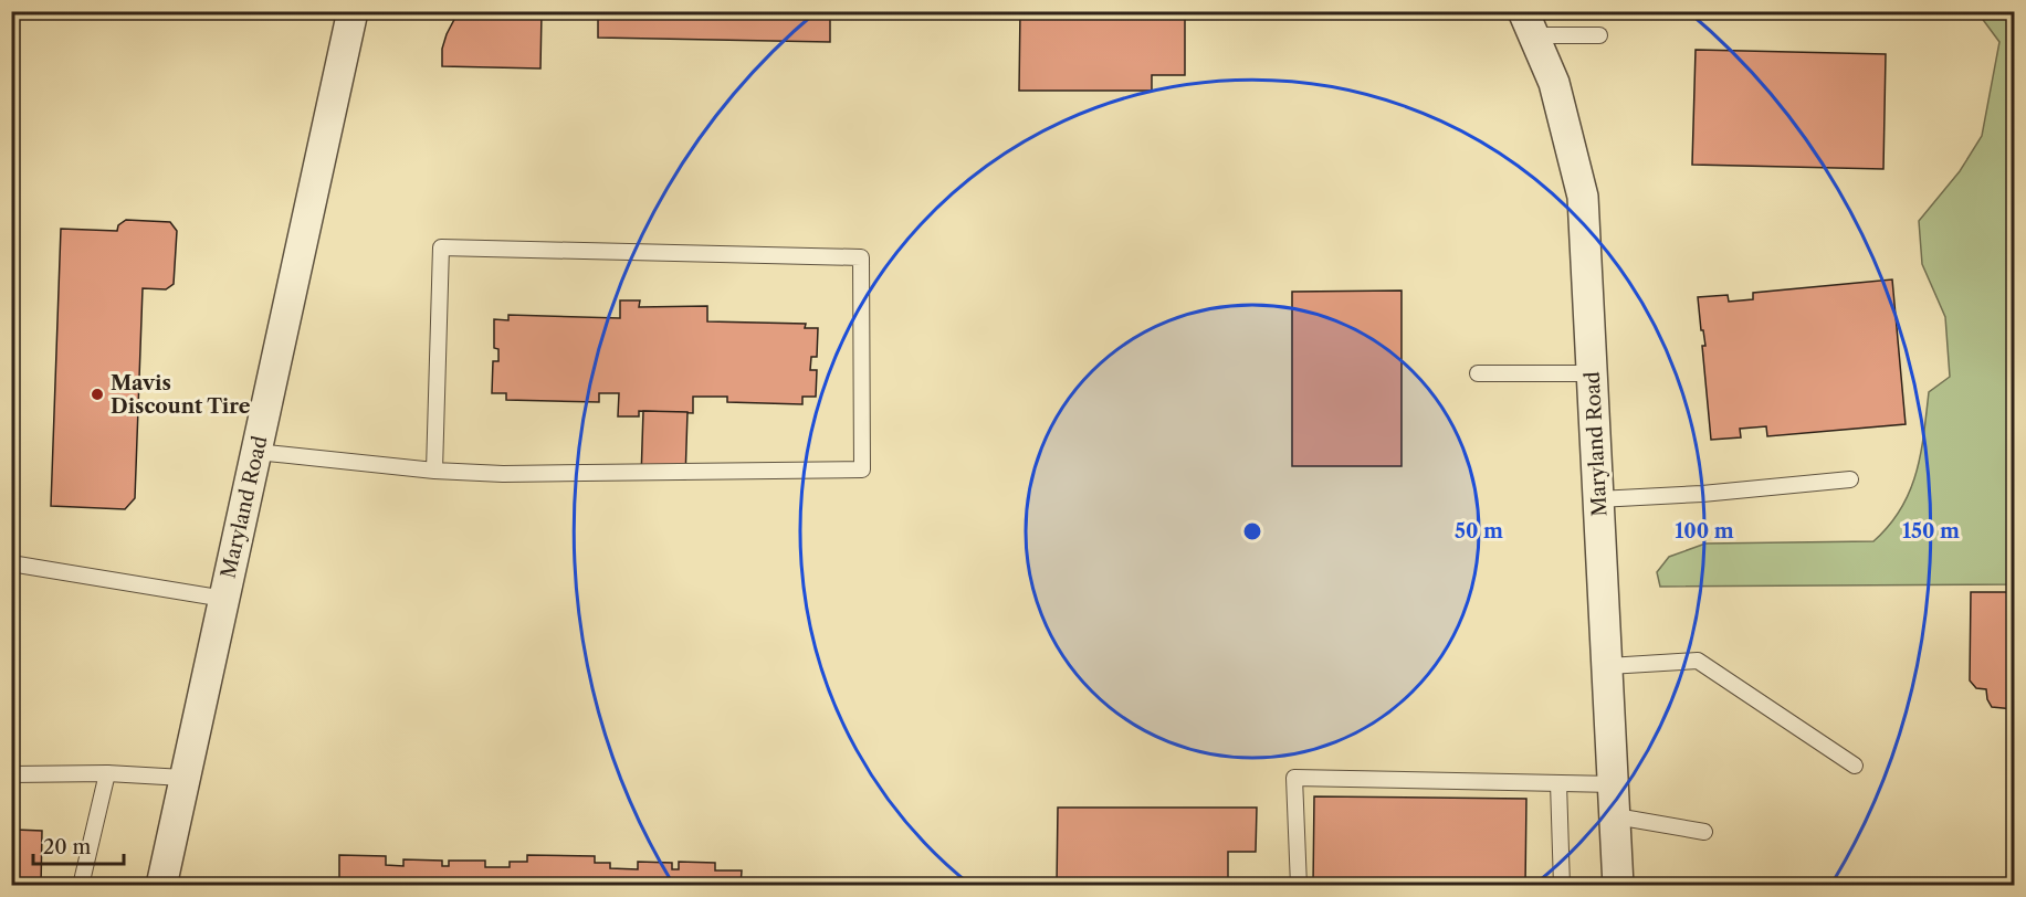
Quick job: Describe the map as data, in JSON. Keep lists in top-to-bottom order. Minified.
{"streets":{"street":["Maryland Road"]},"places":["Mavis Discount Tire"],"scale_bar":"20 m","rings":["50 m","100 m","150 m"]}
